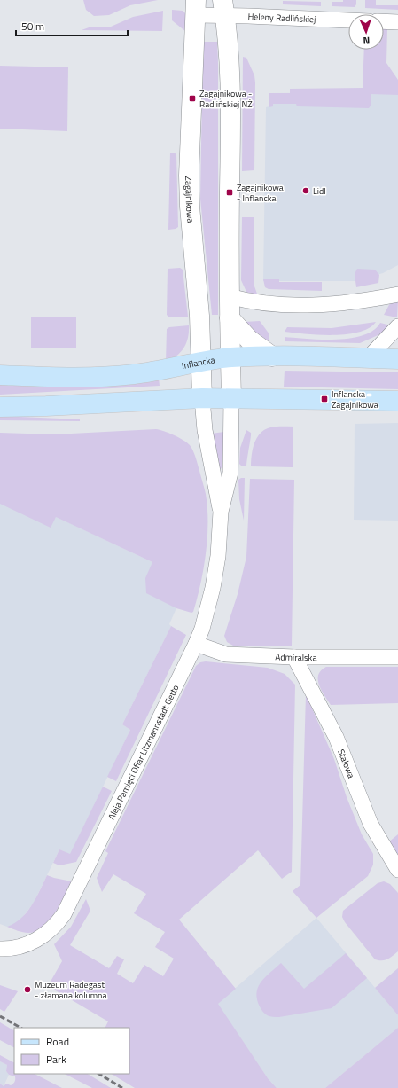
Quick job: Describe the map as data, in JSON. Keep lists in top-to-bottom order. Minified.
{"streets":{"main road":["Inflancka"],"street":["Heleny Radlińskiej","Zagajnikowa","Admiralska","Aleja Pamięci Ofiar Litzmannstadt Getto","Stalowa"]},"crossings":[["Heleny Radlińskiej","Zagajnikowa"],["Zagajnikowa","Inflancka"],["Zagajnikowa","Aleja Pamięci Ofiar Litzmannstadt Getto"],["Admiralska","Aleja Pamięci Ofiar Litzmannstadt Getto"],["Admiralska","Stalowa"]],"places":{"transit":["Zagajnikowa - Radlińskiej NŻ","Zagajnikowa - Inflancka","Inflancka - Zagajnikowa"],"other":["Lidl","Muzeum Radegast - złamana kolumna"]},"legend":["Road","Park"],"scale_bar":"50 m","north":"bottom"}
